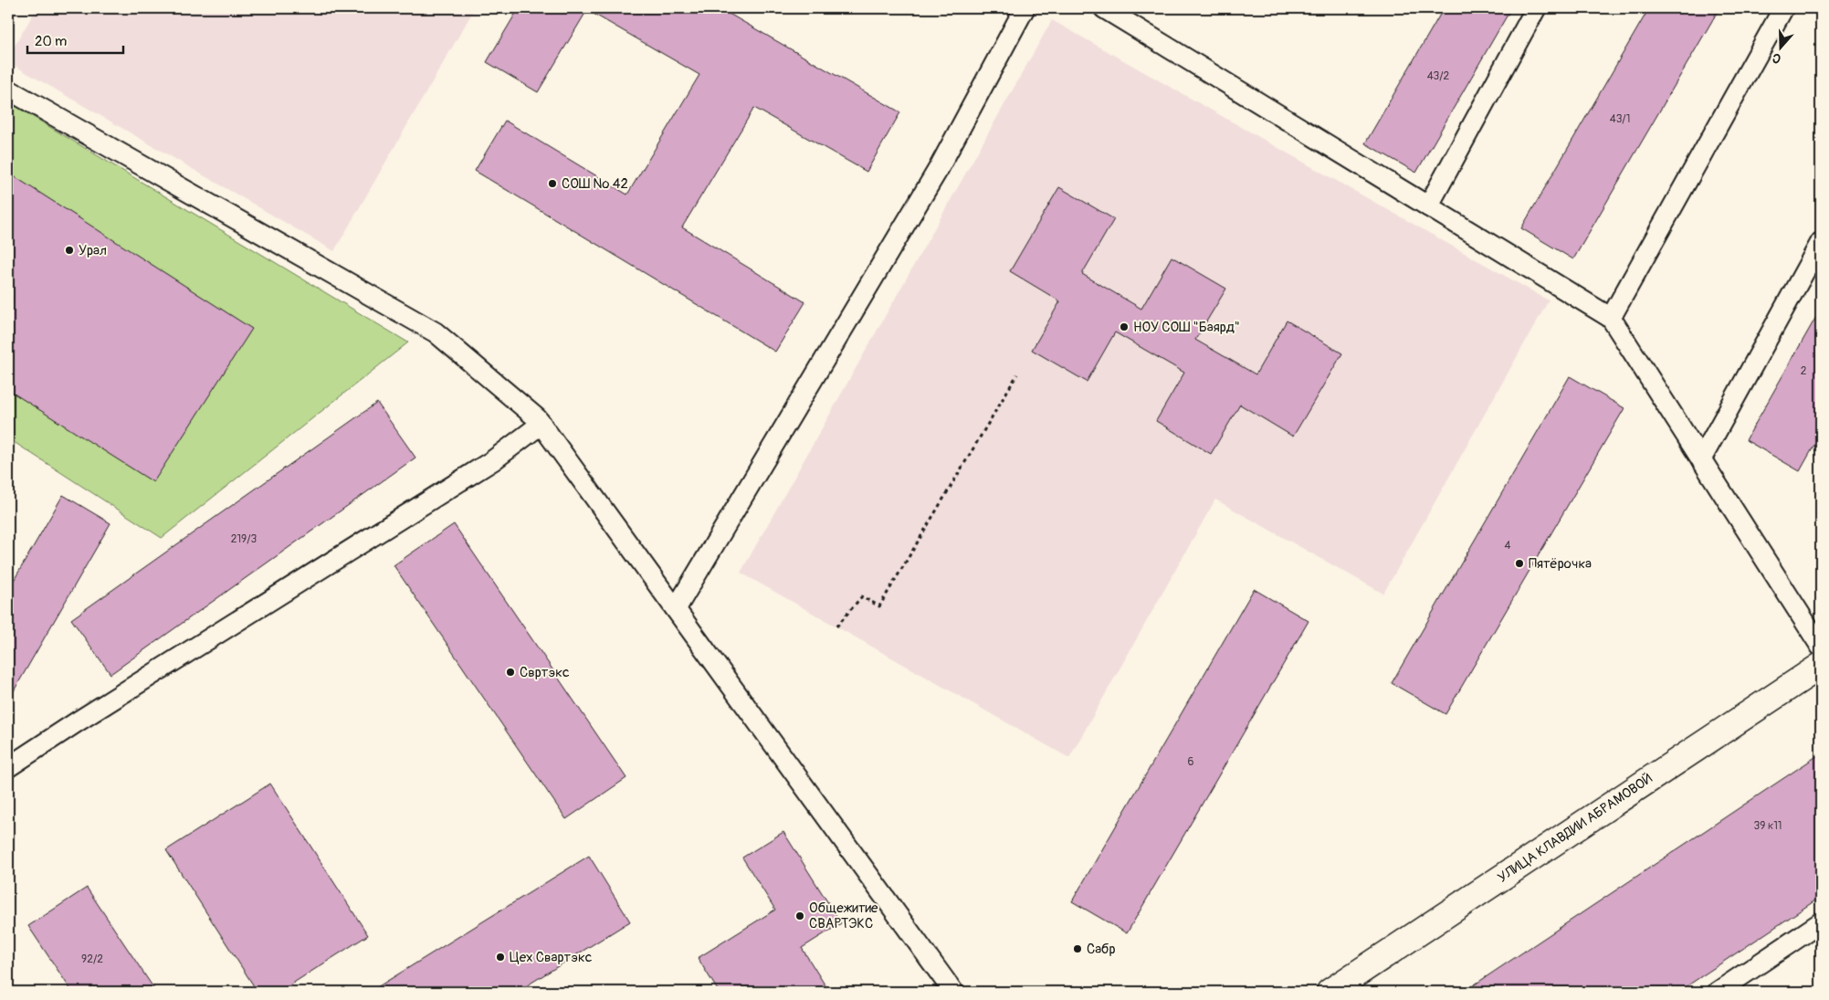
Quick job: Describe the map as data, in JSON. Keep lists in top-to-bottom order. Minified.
{"streets":{"street":["УЛИЦА КЛАВДИИ АБРАМОВОЙ"]},"places":["СОШ № 42","Урал","НОУ СОШ \"Баярд\"","Пятёрочка","Свртэкс","Общежитие СВАРТЭКС","Сабр","Цех Свартэкс"],"house_numbers":["43/2","43/1","2","219/3","4","6","39 к11","92/2"],"scale_bar":"20 m","north":"bottom"}
